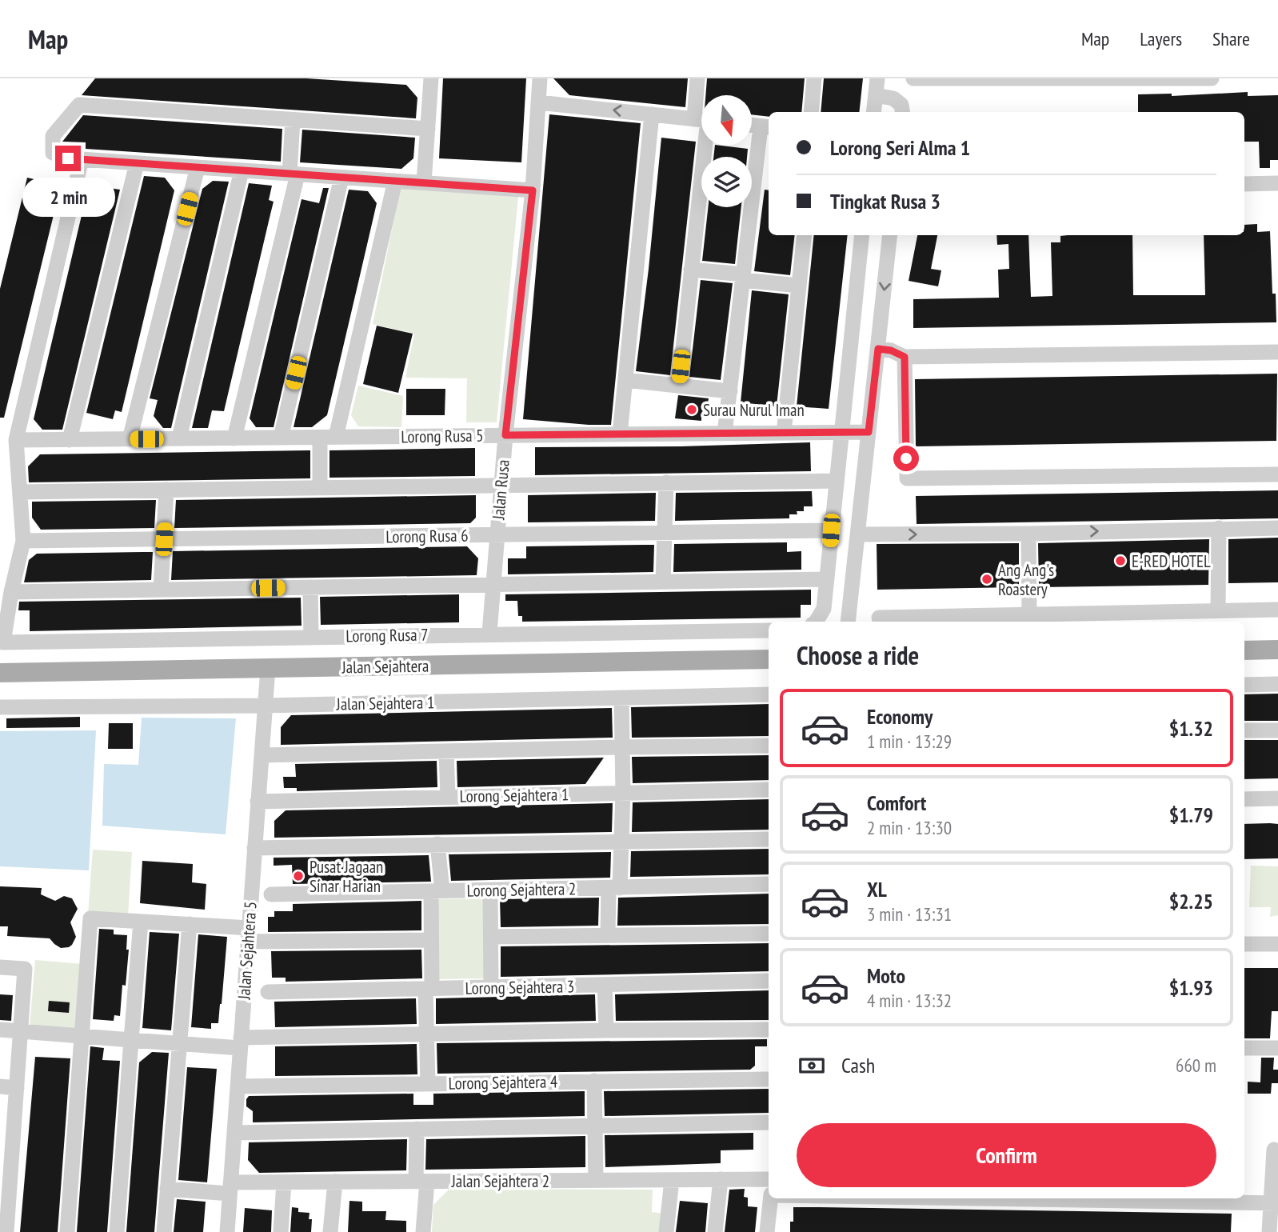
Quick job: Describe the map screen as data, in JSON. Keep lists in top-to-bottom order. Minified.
{"streets":{"main road":["Jalan Sejahtera"],"street":["Lorong Rusa 5","Jalan Rusa","Lorong Rusa 6","Lorong Rusa 7","Jalan Sejahtera 1","Lorong Sejahtera 1","Lorong Sejahtera 2","Jalan Sejahtera 5","Lorong Sejahtera 3","Lorong Sejahtera 4","Jalan Sejahtera 2"]},"crossings":[["Lorong Rusa 5","Jalan Rusa"],["Jalan Rusa","Lorong Rusa 6"],["Jalan Rusa","Lorong Rusa 7"],["Jalan Sejahtera","Jalan Sejahtera 5"],["Jalan Sejahtera 1","Jalan Sejahtera 5"],["Lorong Sejahtera 1","Jalan Sejahtera 5"],["Jalan Sejahtera 5","Lorong Sejahtera 4"],["Jalan Sejahtera 5","Jalan Sejahtera 2"]],"places":["Surau Nurul Iman","E-RED HOTEL","Ang Ang's Roastery","Pusat Jagaan Sinar Harian"],"north":"bottom","page":{"header":"Map","nav":["Map","Layers","Share"],"banner":["Lorong Seri Alma 1","Tingkat Rusa 3"],"bubble":"2 min","heading":"Choose a ride","list":[{"name":"Economy","note":"1 min · 13:29","value":"$1.32"},{"name":"Comfort","note":"2 min · 13:30","value":"$1.79"},{"name":"XL","note":"3 min · 13:31","value":"$2.25"},{"name":"Moto","note":"4 min · 13:32","value":"$1.93"}],"pay":["Cash","660 m"],"buttons":"Confirm"}}
